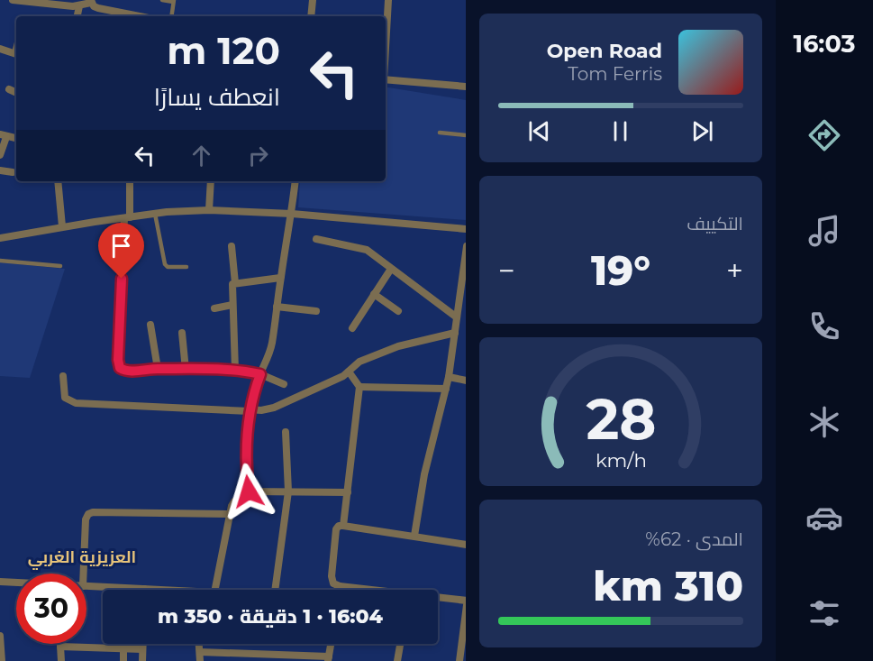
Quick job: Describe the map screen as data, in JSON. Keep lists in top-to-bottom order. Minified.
{"districts":["العزيزية الغربي"],"page":{"tabs":"16:03","turn":["120 m","انعطف يسارًا"],"song":["Open Road","Tom Ferris"],"tile":["التكييف",["المدى · 62%","310 km"]],"heat":["−","19°","+"],"limit":"30","trip":"16:04 · 1 دقيقة · 350 m","gauge":["28","km/h"]}}
